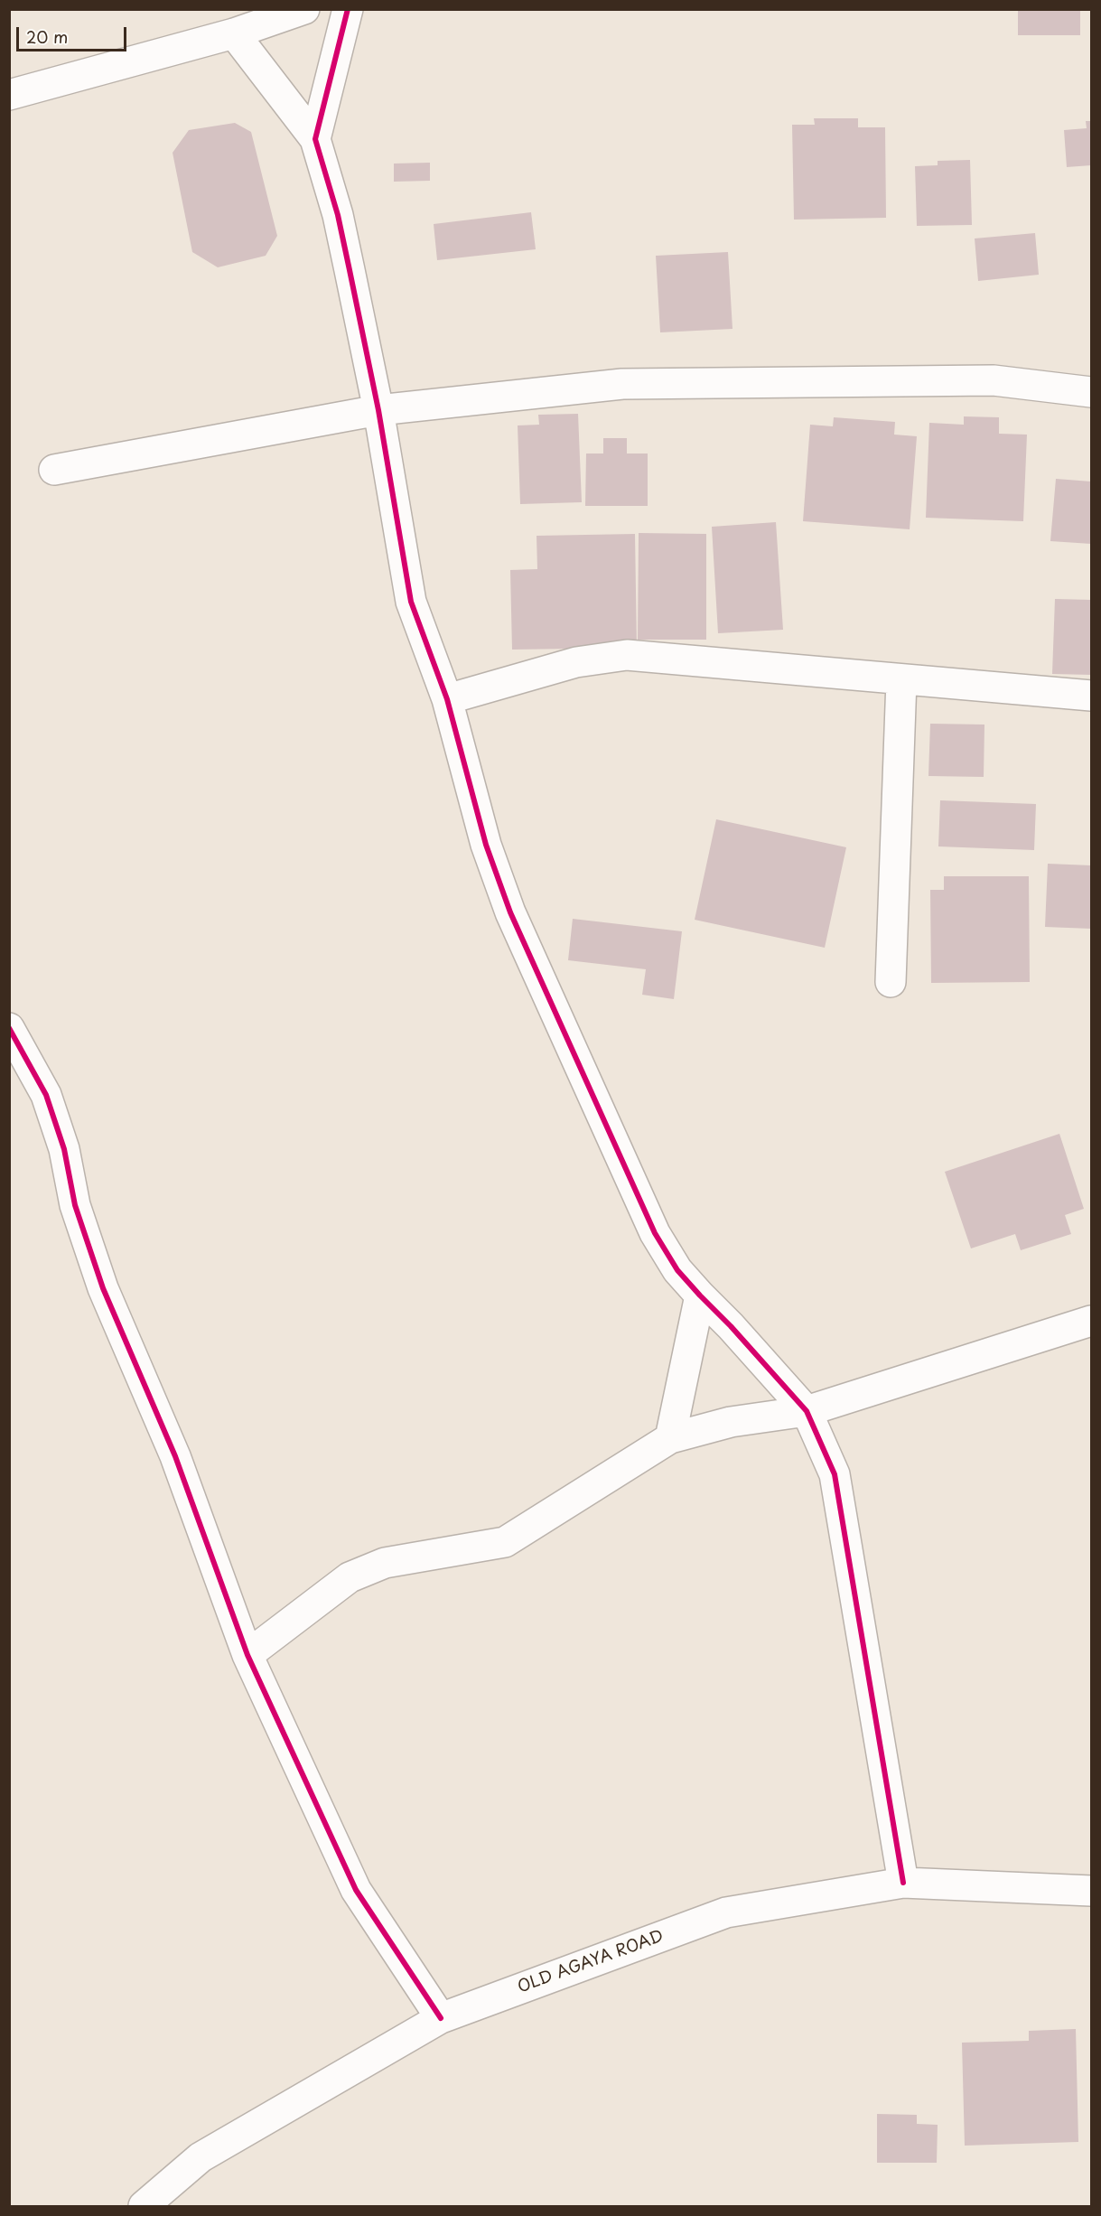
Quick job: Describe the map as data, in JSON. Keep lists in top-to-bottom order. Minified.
{"streets":{"street":["OLD AGAYA ROAD"]},"scale_bar":"20 m"}
